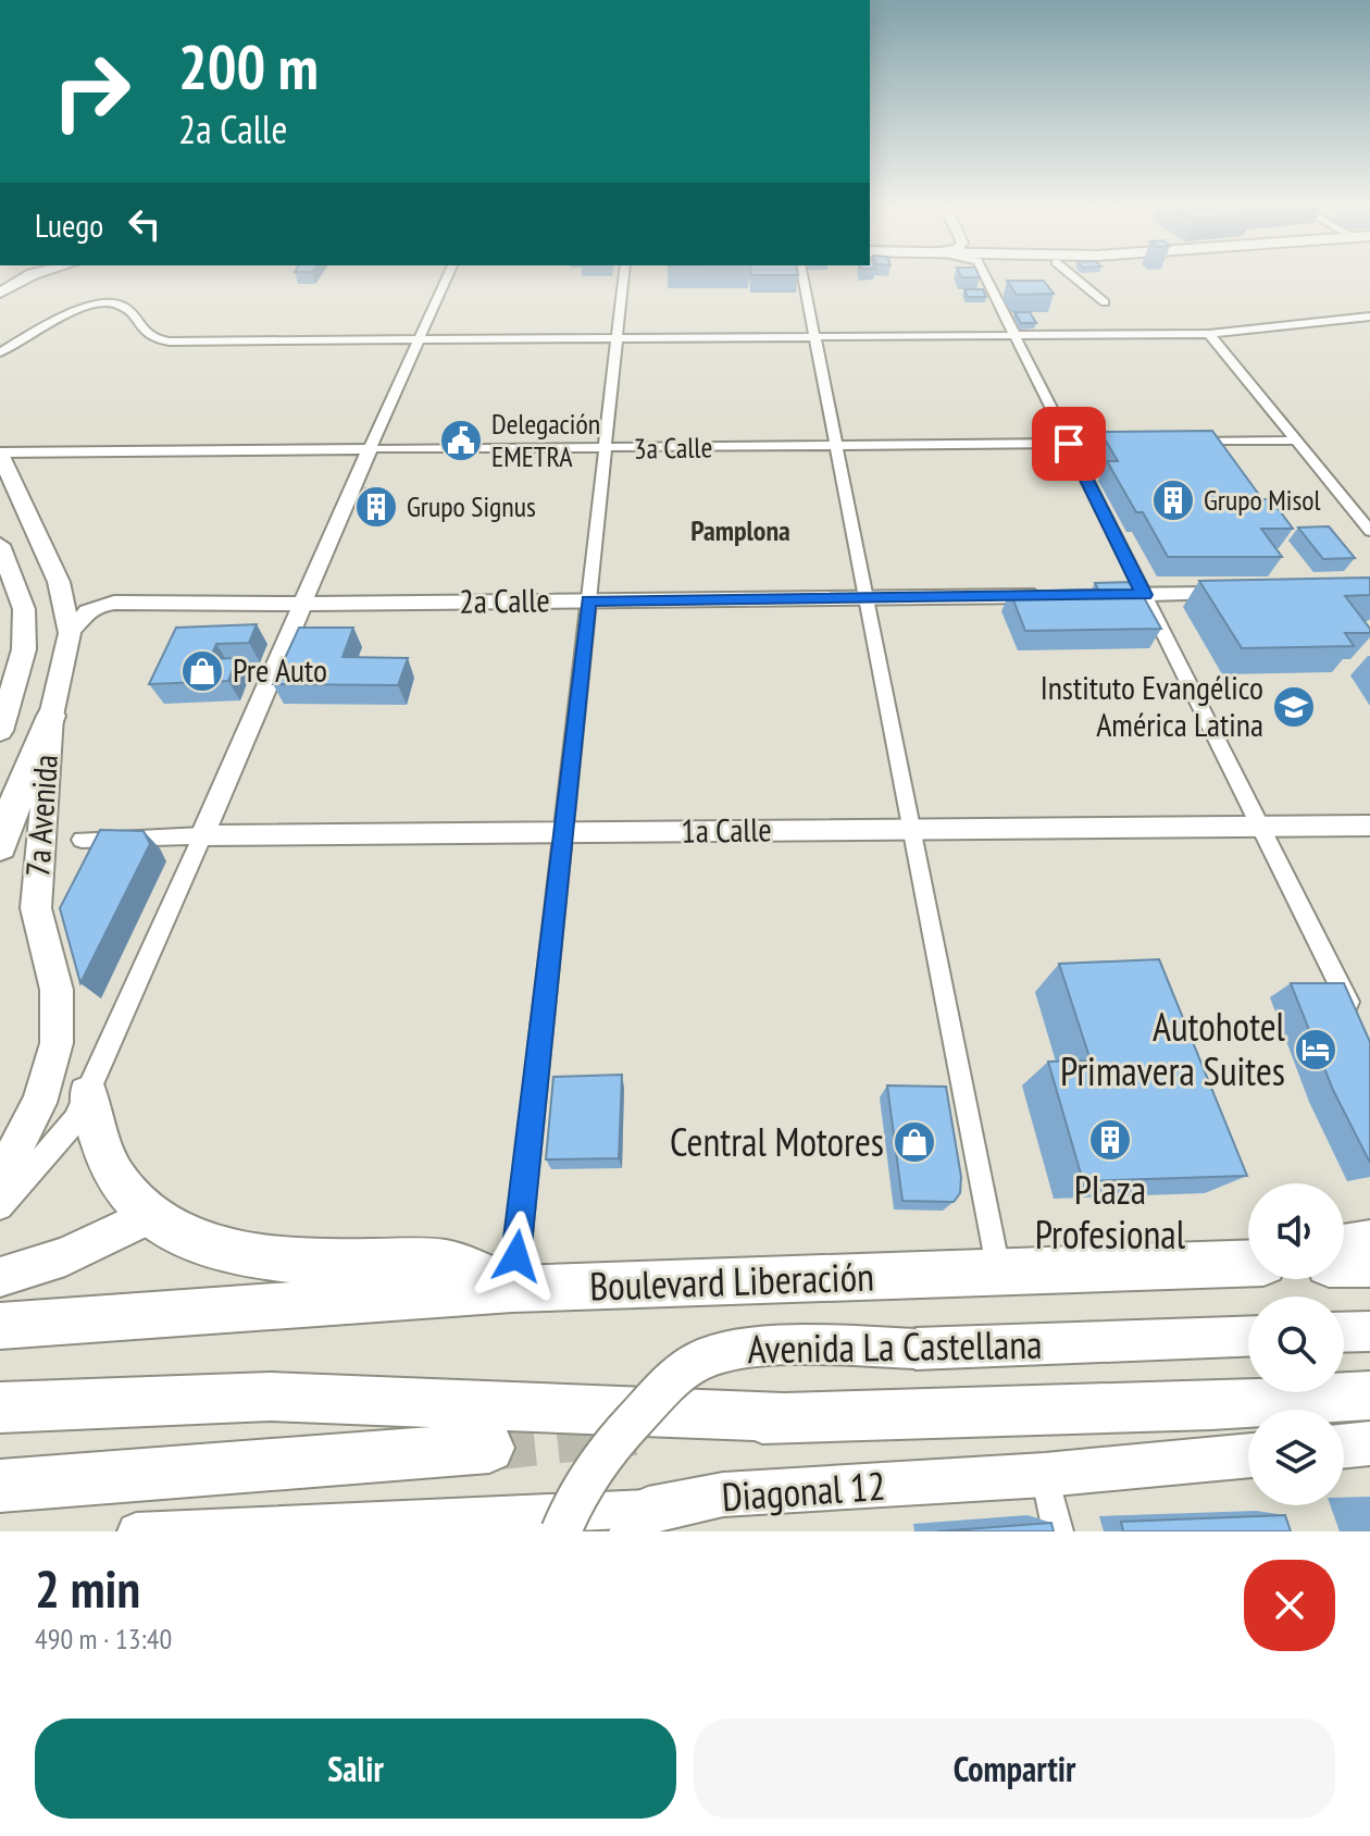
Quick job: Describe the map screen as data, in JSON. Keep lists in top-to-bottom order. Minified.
{"streets":{"highway":["Boulevard Liberación"],"main road":["7a Avenida","Avenida La Castellana","Diagonal 12"],"street":["3a Calle","2a Calle","1a Calle"]},"crossings":[["3a Calle","7a Avenida"],["2a Calle","7a Avenida"]],"districts":["Pamplona"],"places":{"public building":["Delegación EMETRA"],"building":["Grupo Misol","Grupo Signus","Plaza Profesional"],"shop":["Pre Auto","Central Motores"],"school or university":["Instituto Evangélico América Latina"],"hotel":["Autohotel Primavera Suites"]},"page":{"turn":["200 m","2a Calle"],"then":"Luego","heading":["2 min","490 m · 13:40"],"buttons":["Salir","Compartir"]}}
